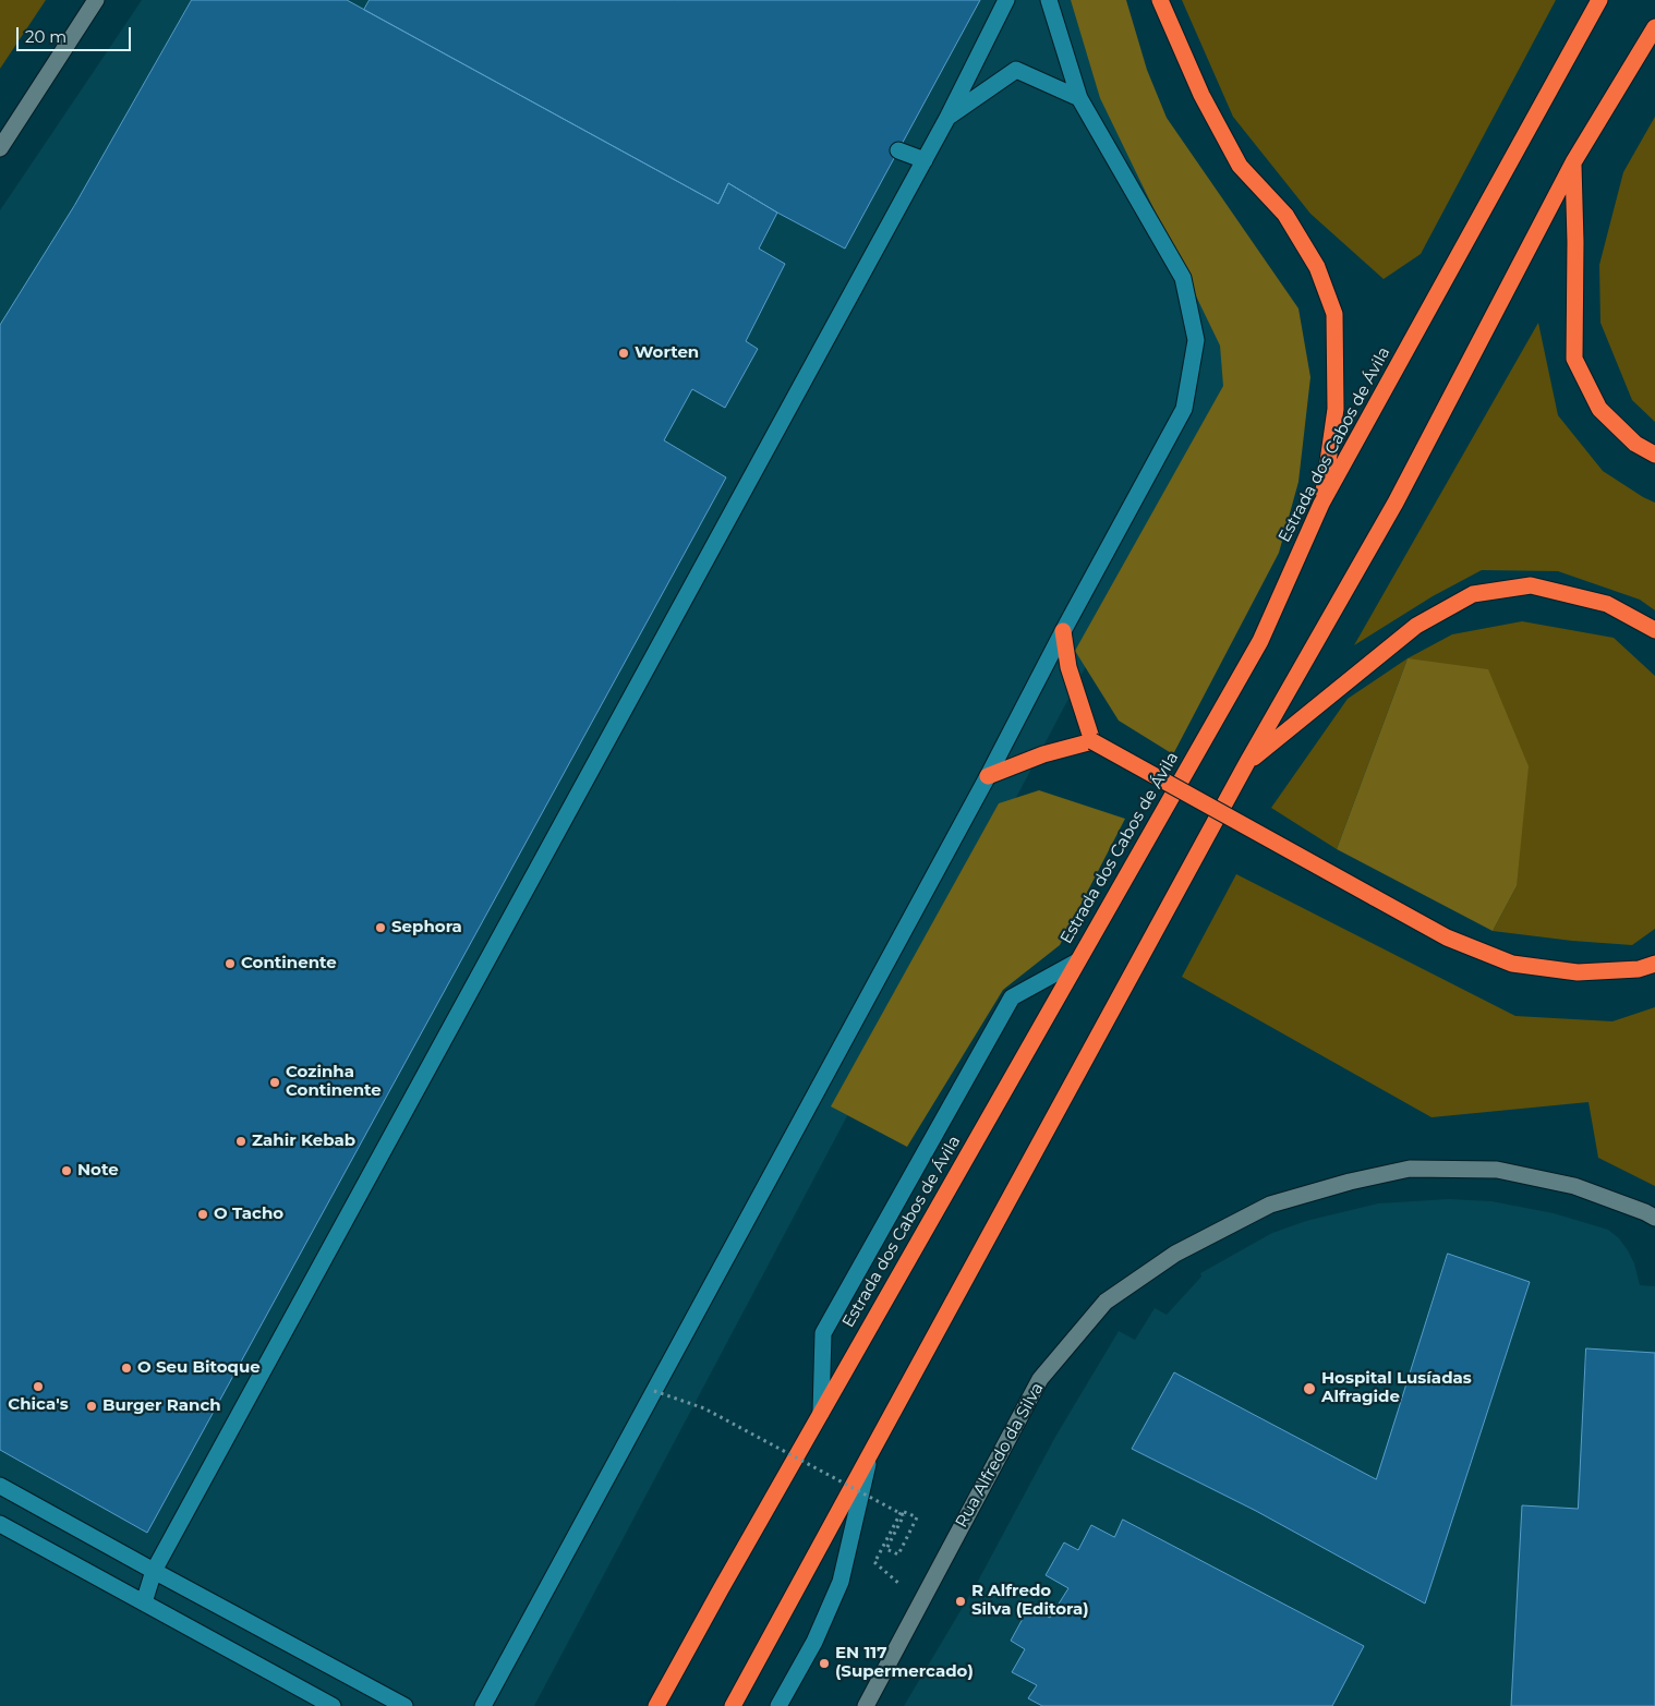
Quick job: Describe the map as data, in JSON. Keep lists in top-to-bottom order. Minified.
{"streets":{"highway":["Estrada dos Cabos de Ávila"],"street":["Rua Alfredo da Silva"]},"places":["Worten","Sephora","Continente","Cozinha Continente","Zahir Kebab","Note","O Tacho","O Seu Bitoque","Chica's","Hospital Lusíadas Alfragide","Burger Ranch","R Alfredo Silva (Editora)","EN 117 (Supermercado)"],"scale_bar":"20 m"}
